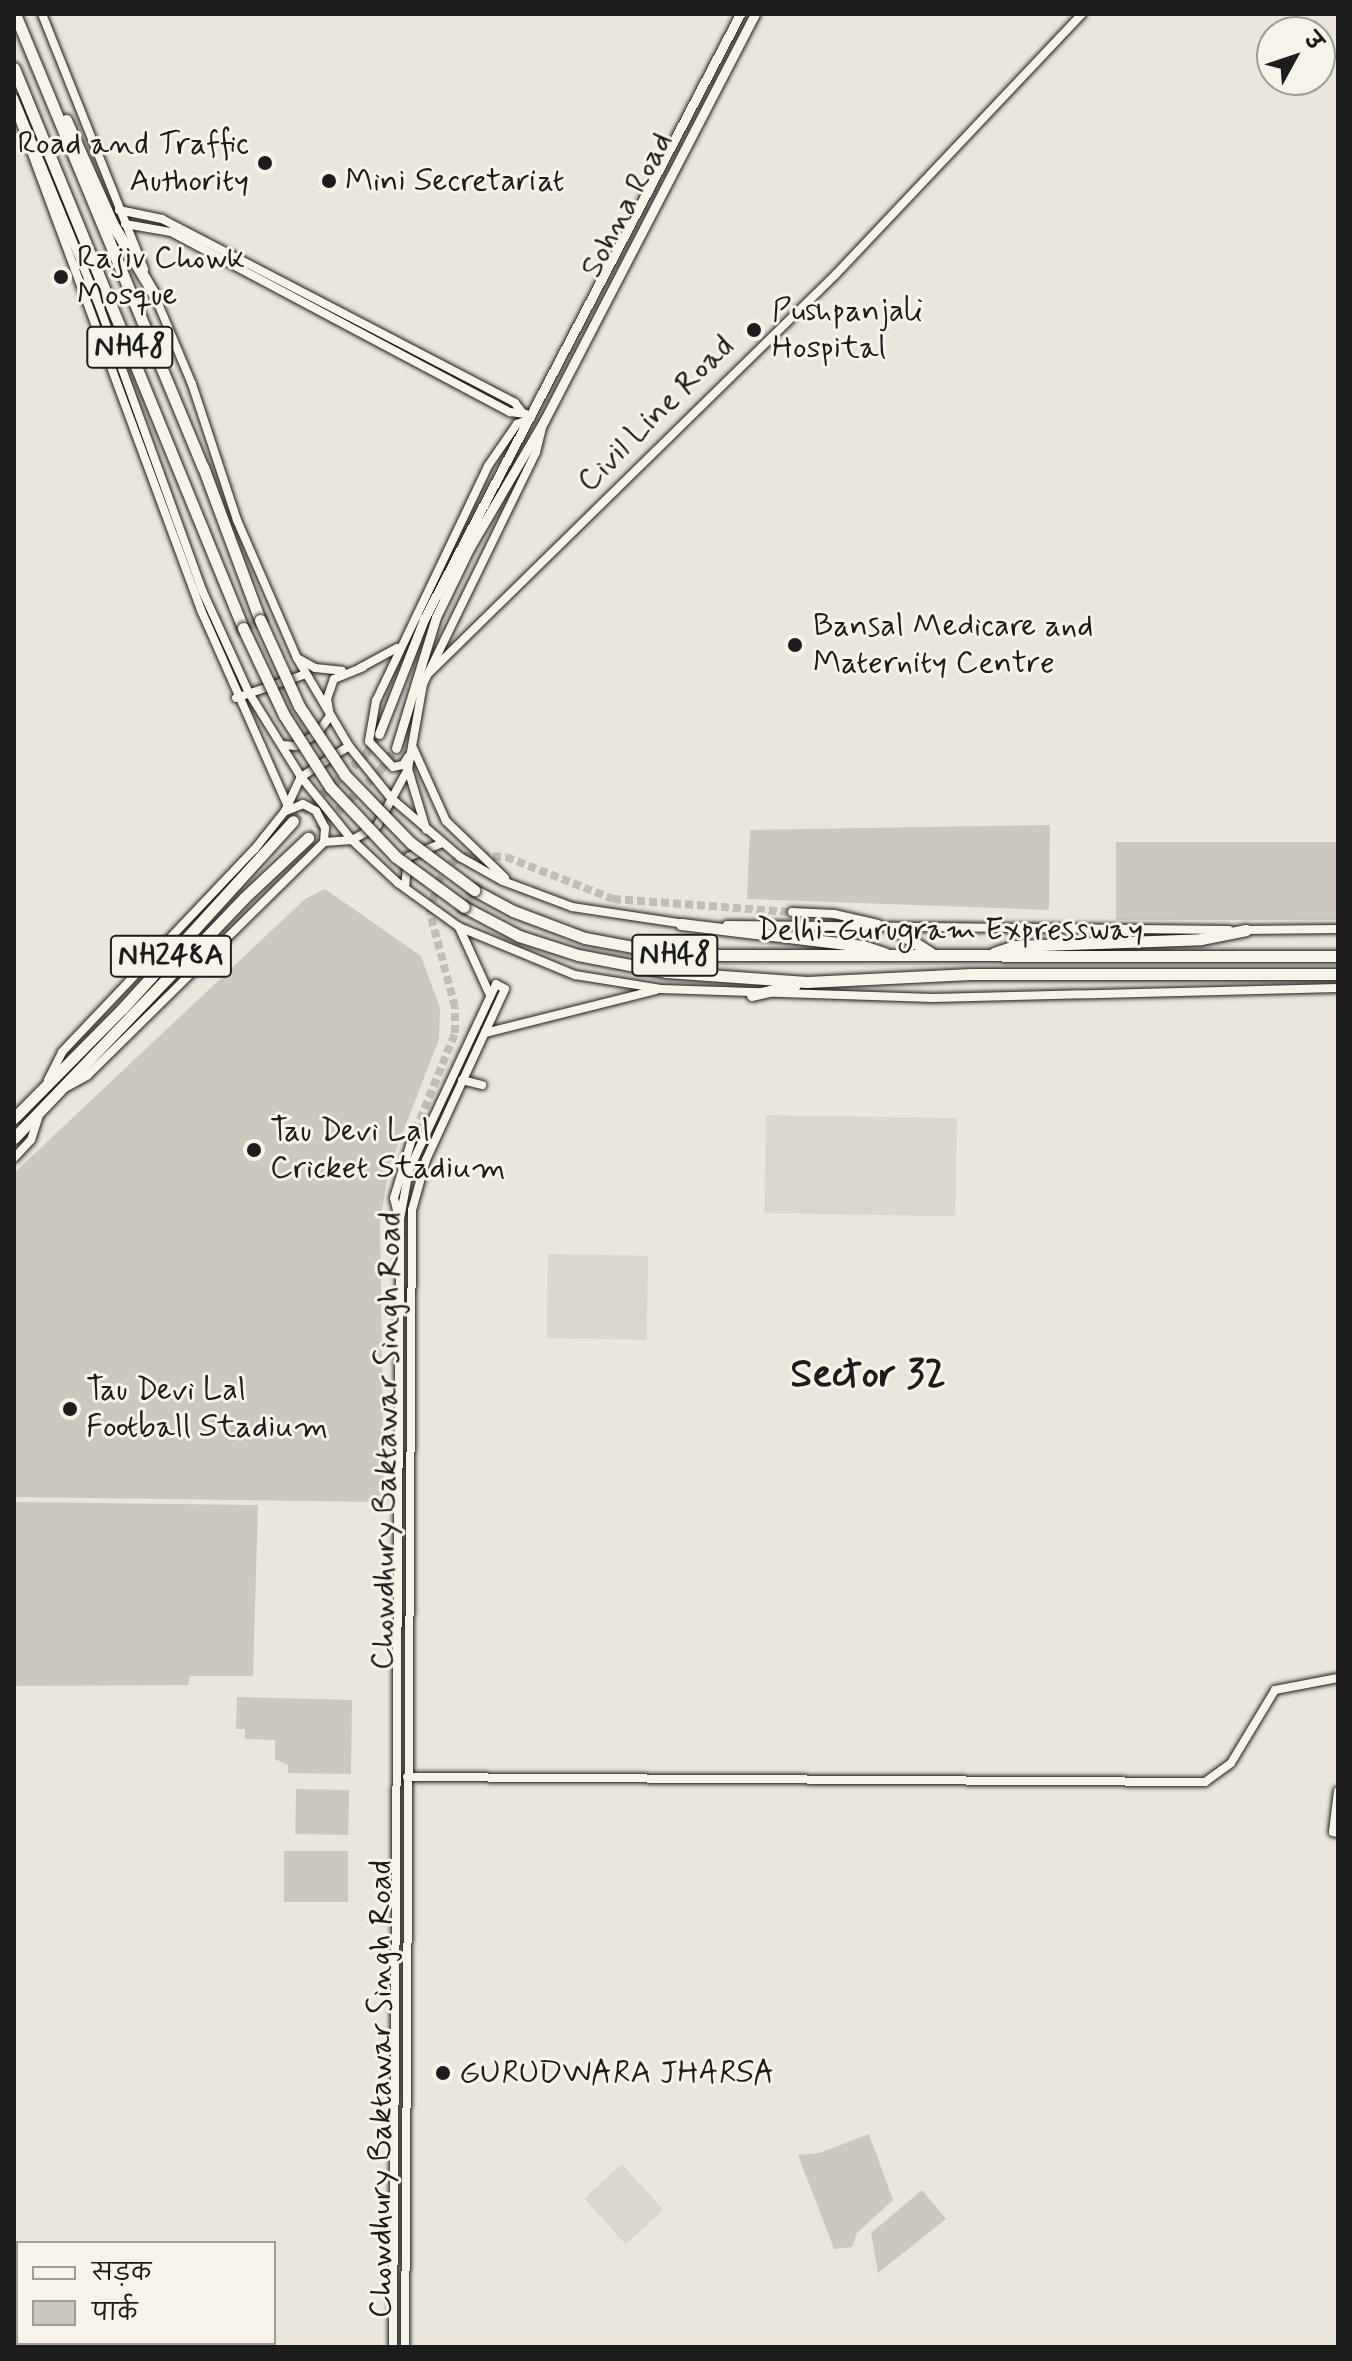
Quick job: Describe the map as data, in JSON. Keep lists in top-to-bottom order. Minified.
{"streets":{"highway":["NH48","Delhi-Gurugram Expressway","NH248A"],"main road":["Sohna Road","Civil Line Road","Chowdhury Baktawar Singh Road"]},"districts":["Sector 32"],"places":["Road and Traffic Authority","Mini Secretariat","Rajiv Chowk Mosque","Pushpanjali Hospital","Bansal Medicare and Maternity Centre","Tau Devi Lal Cricket Stadium","Tau Devi Lal Football Stadium","GURUDWARA JHARSA"],"legend":["सड़क","पार्क"],"north":"top right"}
